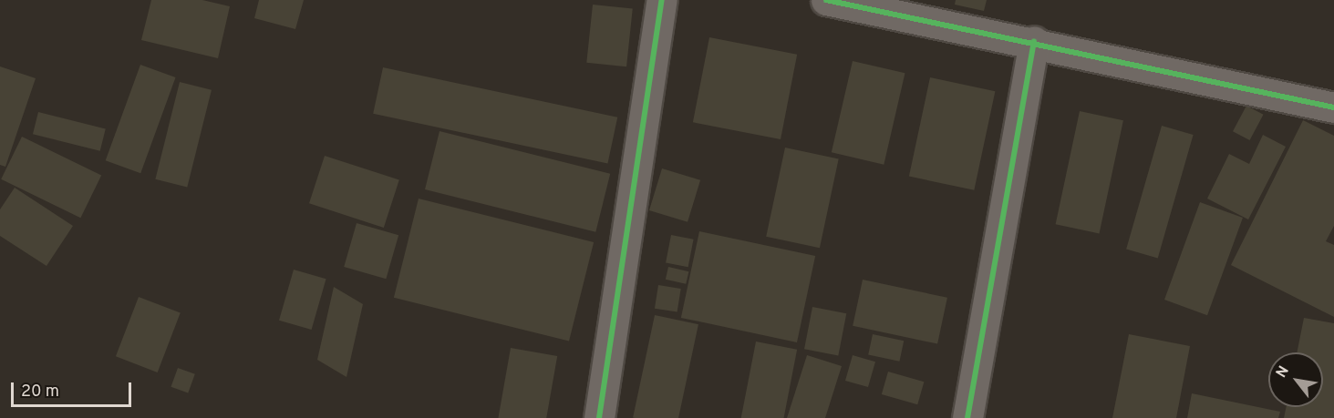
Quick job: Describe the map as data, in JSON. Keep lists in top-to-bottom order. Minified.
{"scale_bar":"20 m","north":"top left"}
